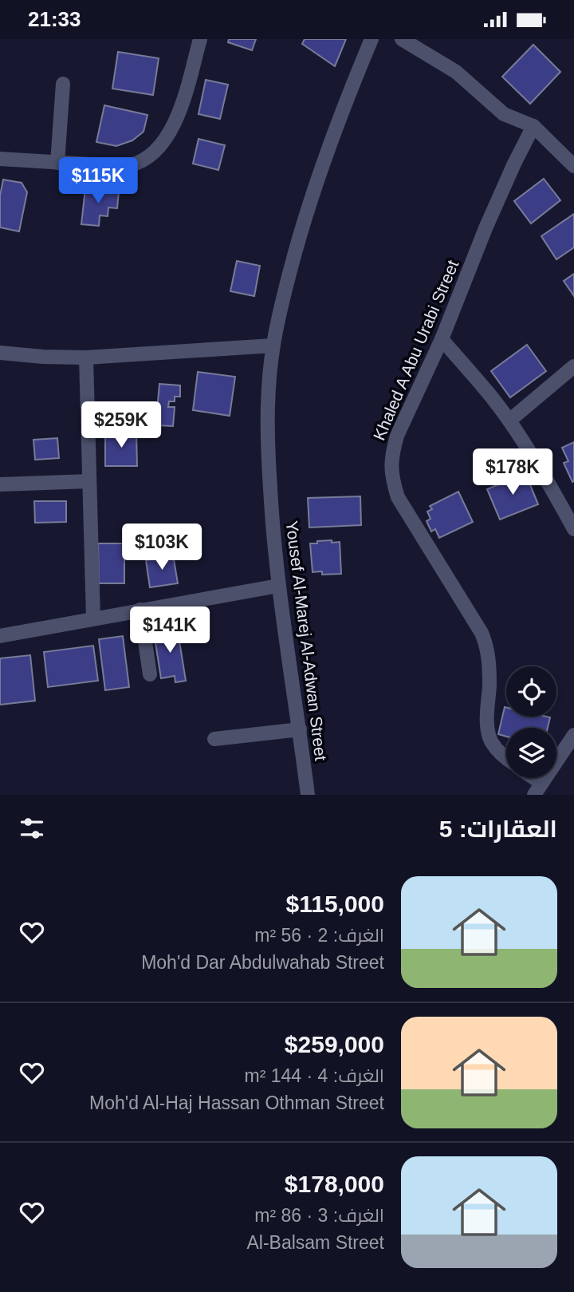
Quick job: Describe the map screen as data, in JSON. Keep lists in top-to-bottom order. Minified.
{"streets":{"street":["Khaled A Abu Urabi Street","Yousef Al-Marej Al-Adwan Street"]},"page":{"status":"21:33","price":["$115K","$259K","$178K","$103K","$141K"],"heading":"العقارات: 5","list":[{"name":"$115,000","note":"الغرف: 2 · 56 m² · Moh'd Dar Abdulwahab Street"},{"name":"$259,000","note":"الغرف: 4 · 144 m² · Moh'd Al-Haj Hassan Othman Street"},{"name":"$178,000","note":"الغرف: 3 · 86 m² · Al-Balsam Street"}]}}
